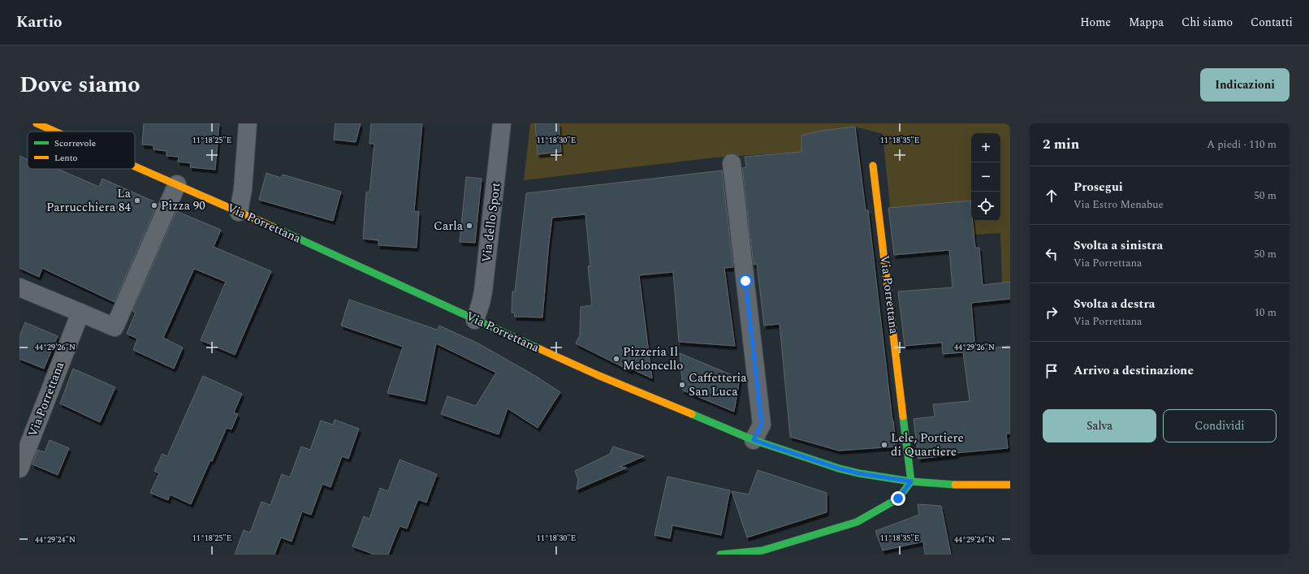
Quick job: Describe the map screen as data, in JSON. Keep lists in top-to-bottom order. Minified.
{"streets":{"main road":["Via Porrettana"],"street":["Via dello Sport"]},"crossings":[["Via dello Sport","Via Porrettana"]],"places":["La Parrucchiera 84","Pizza 90","Carla","Pizzeria Il Meloncello","Caffetteria San Luca","Lele, Portiere di Quartiere"],"legend":["Scorrevole","Lento"],"page":{"header":"Kartio","nav":["Home","Mappa","Chi siamo","Contatti"],"title":"Dove siamo","buttons":["Indicazioni",["Salva","Condividi"]],"heading":["2 min","A piedi · 110 m"],"map_buttons":["+","−"],"list":[["Prosegui","Via Estro Menabue","50 m"],["Svolta a sinistra","Via Porrettana","50 m"],["Svolta a destra","Via Porrettana","10 m"],"Arrivo a destinazione"]},"coordinates":["11°18'25\"E","11°18'30\"E","11°18'35\"E","44°29'26\"N","44°29'24\"N"]}
